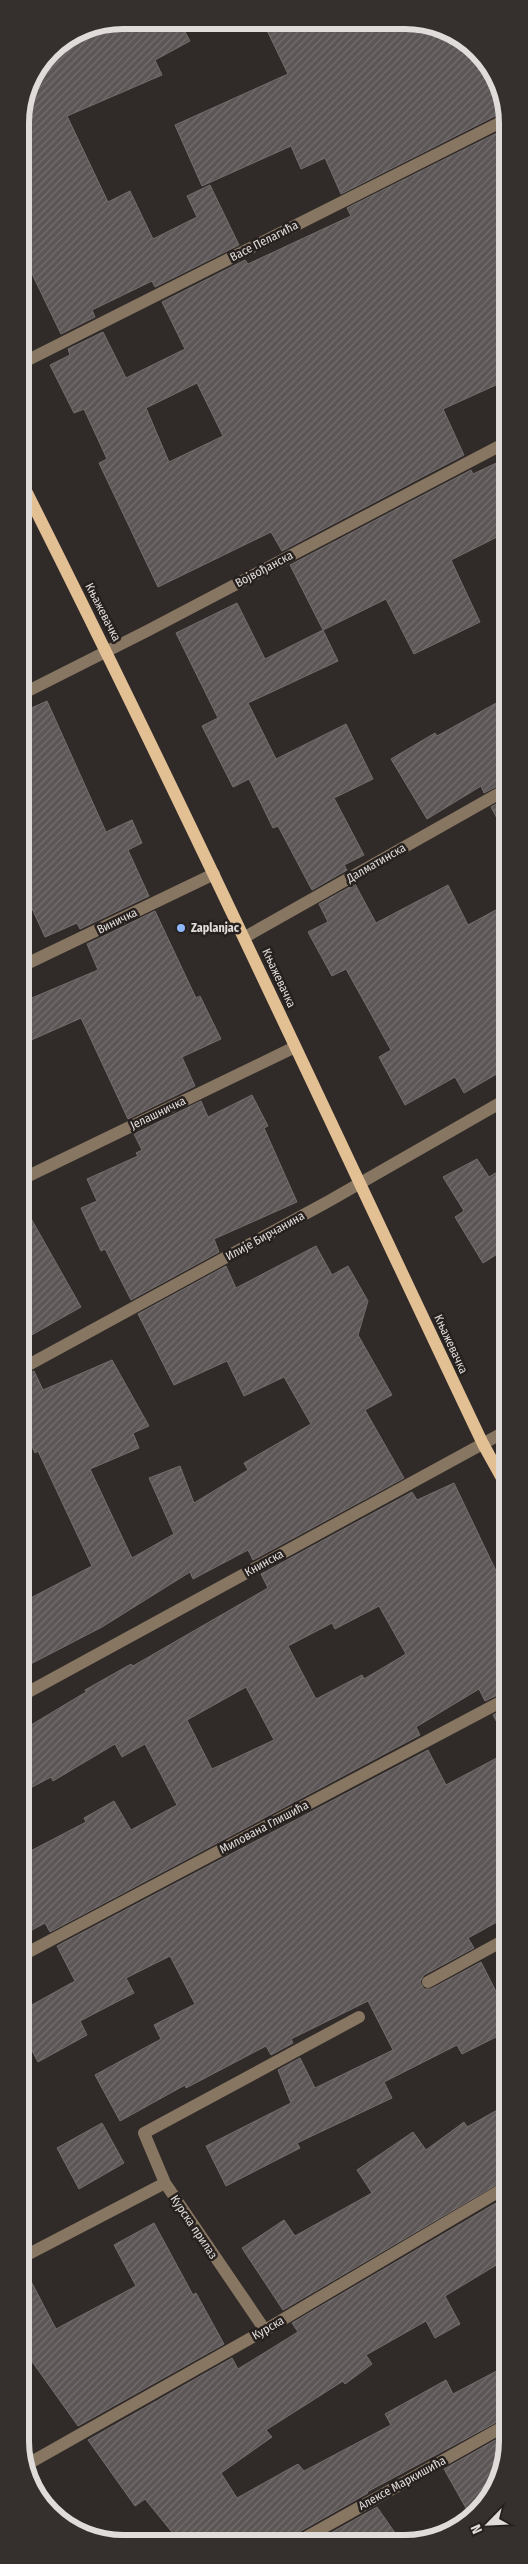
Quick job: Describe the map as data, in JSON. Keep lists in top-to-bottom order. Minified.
{"streets":{"main road":["Књажевачка"],"street":["Васе Пелагића","Војвођанска","Далматинска","Виничка","Јелашничка","Илије Бирчанина","Книнска","Милована Глишића","Курска прилаз","Курска","Алексе Маркишића"]},"crossings":[["Војвођанска","Књажевачка"],["Књажевачка","Далматинска"],["Књажевачка","Виничка"],["Књажевачка","Јелашничка"],["Књажевачка","Илије Бирчанина"],["Књажевачка","Книнска"],["Курска прилаз","Курска"]],"places":["Zaplanjac"],"north":"bottom left"}
